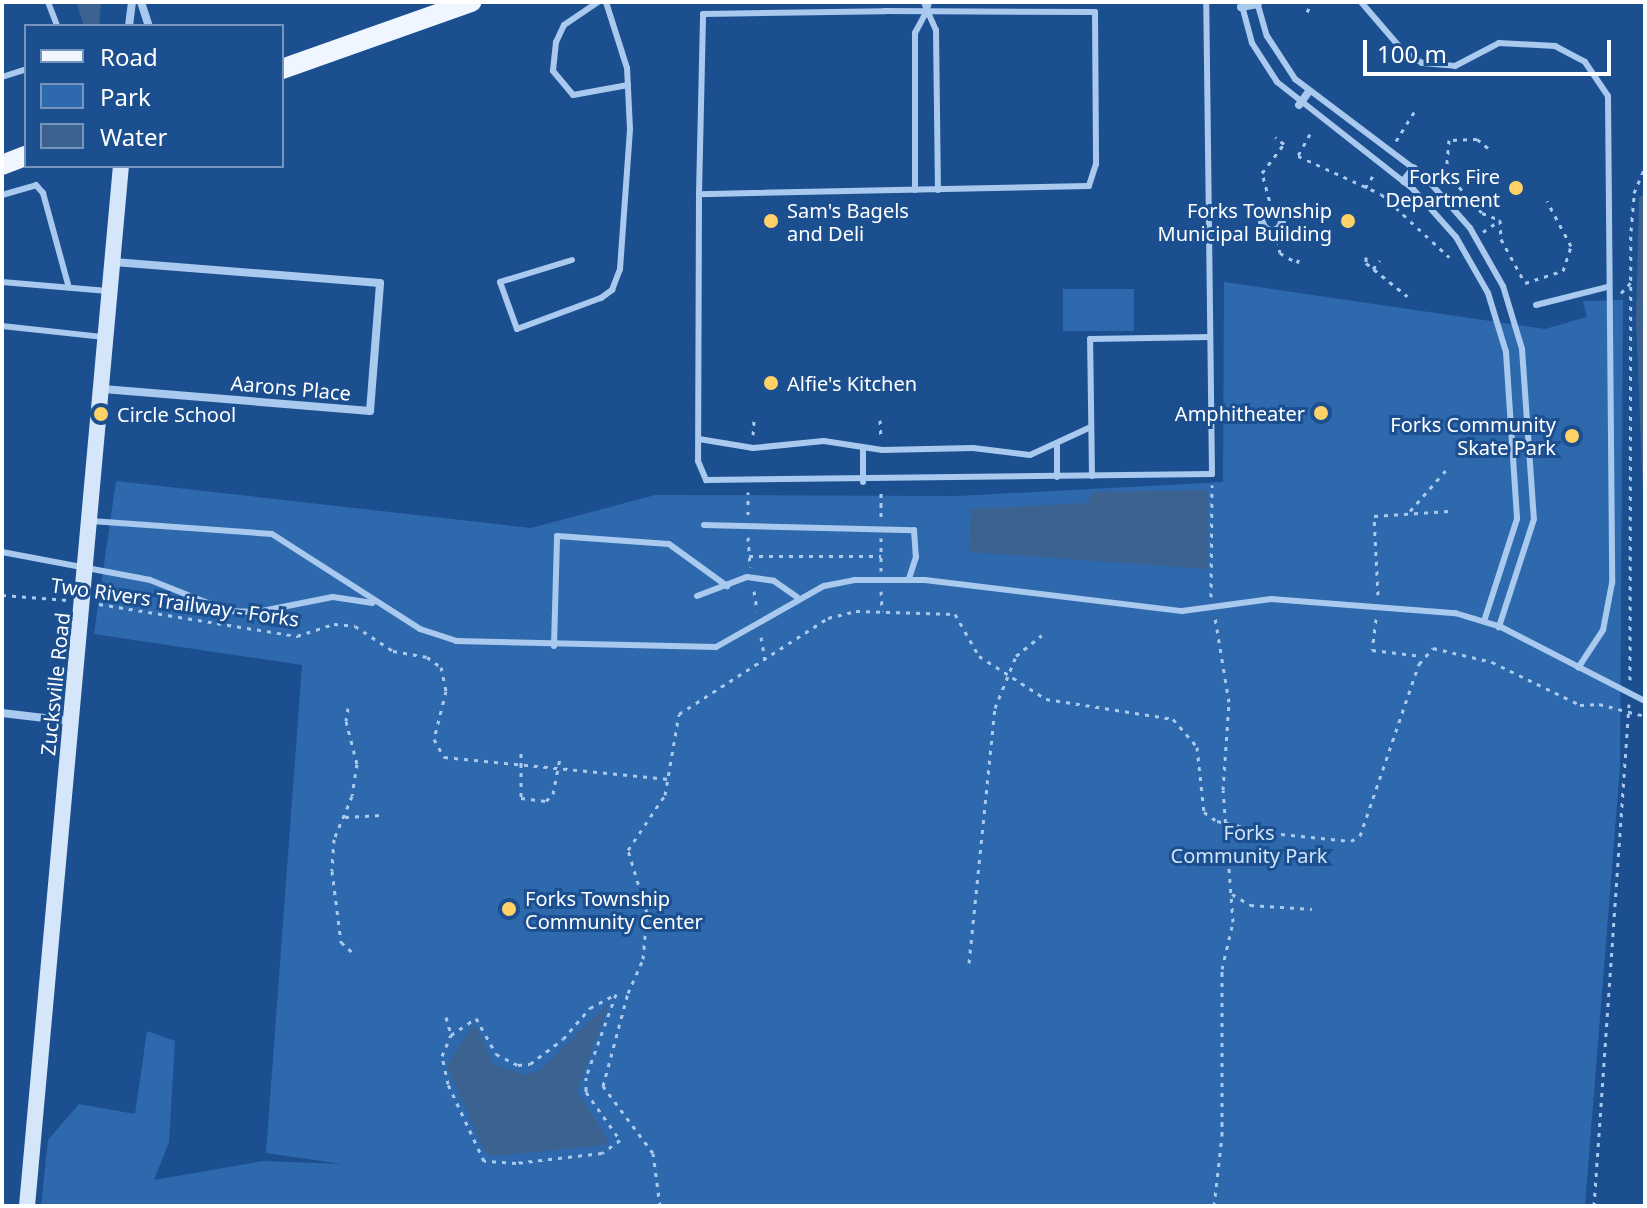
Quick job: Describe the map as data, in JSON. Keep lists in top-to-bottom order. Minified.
{"streets":{"street":["Aarons Place","Zucksville Road"],"path":["Two Rivers Trailway - Forks"]},"crossings":[["Aarons Place","Zucksville Road"],["Two Rivers Trailway - Forks","Zucksville Road"]],"parks":["Forks Community Park"],"places":["Forks Fire Department","Sam's Bagels and Deli","Forks Township Municipal Building","Alfie's Kitchen","Amphitheater","Circle School","Forks Community Skate Park","Forks Township Community Center"],"legend":["Road","Park","Water"],"scale_bar":"100 m"}
